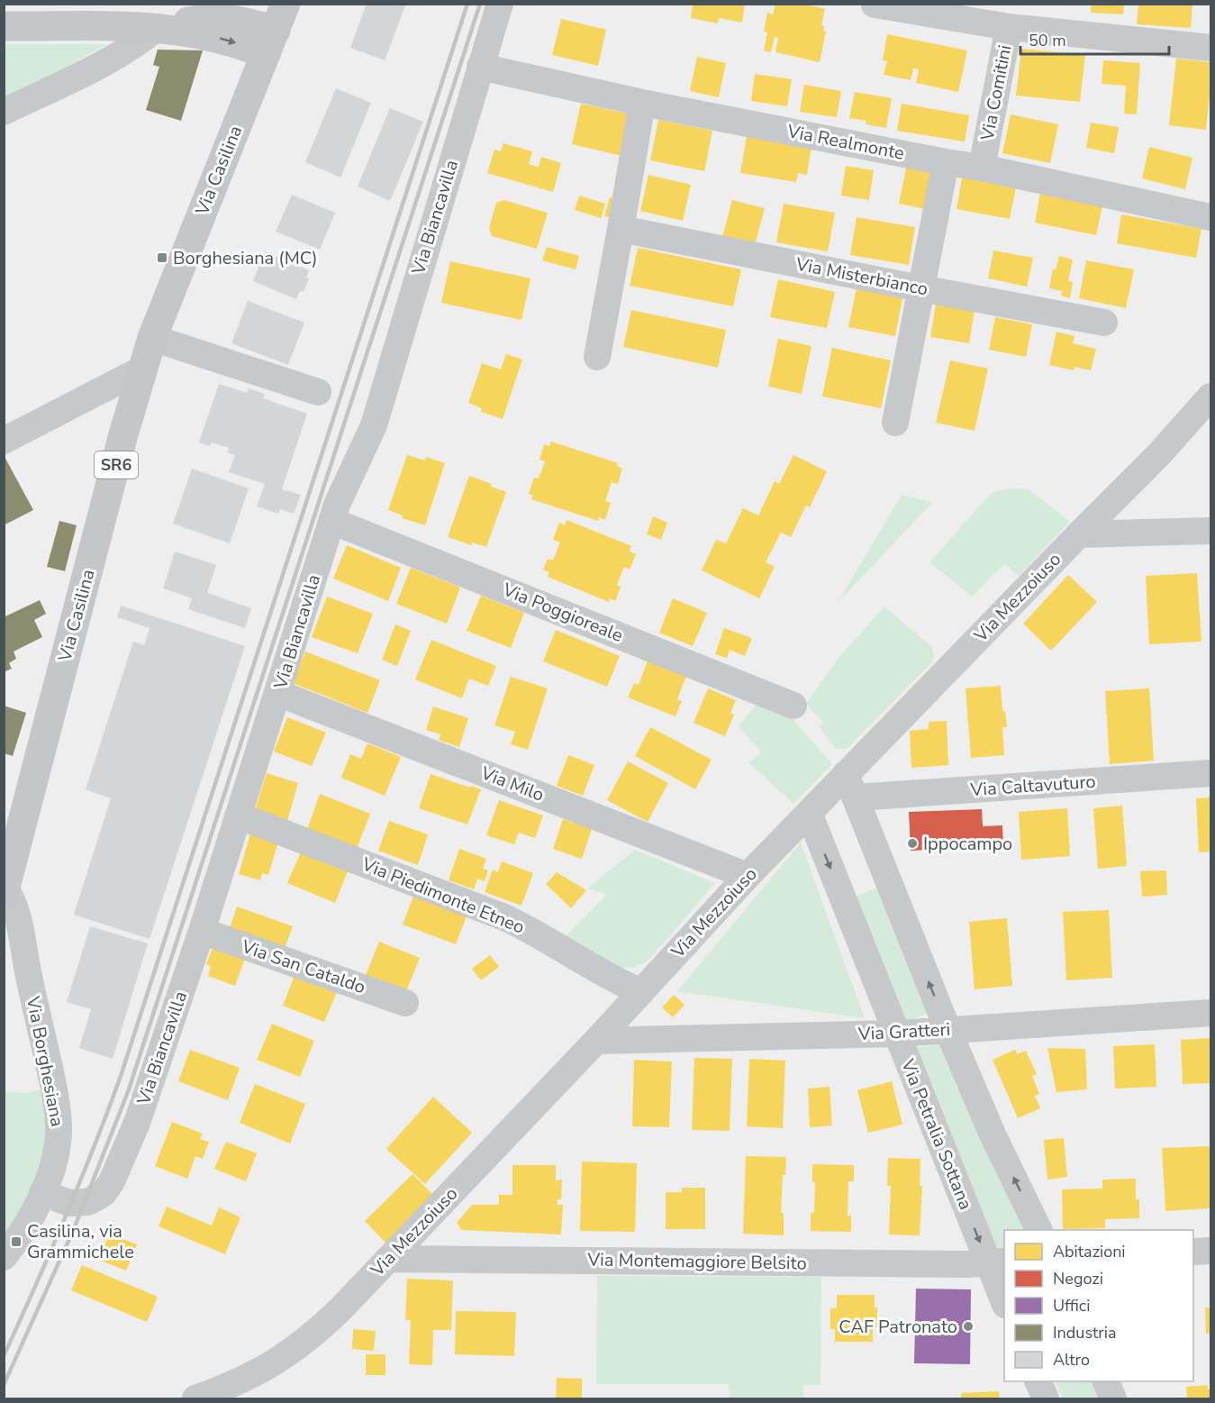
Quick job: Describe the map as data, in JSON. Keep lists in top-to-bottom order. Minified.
{"streets":{"main road":["Via Casilina","SR6"],"street":["Via Comitini","Via Realmonte","Via Biancavilla","Via Misterbianco","Via Mezzoiuso","Via Poggioreale","Via Milo","Via Caltavuturo","Via Piedimonte Etneo","Via San Cataldo","Via Gratteri","Via Borghesiana","Via Petralia Sottana","Via Montemaggiore Belsito"]},"crossings":[["Via Comitini","Via Realmonte"],["Via Realmonte","Via Biancavilla"],["Via Casilina","Via Borghesiana"],["Via Biancavilla","Via Poggioreale"],["Via Biancavilla","Via Milo"],["Via Biancavilla","Via Piedimonte Etneo"],["Via Biancavilla","Via San Cataldo"],["Via Biancavilla","Via Borghesiana"],["Via Mezzoiuso","Via Milo"],["Via Mezzoiuso","Via Caltavuturo"],["Via Mezzoiuso","Via Piedimonte Etneo"],["Via Mezzoiuso","Via Gratteri"],["Via Mezzoiuso","Via Petralia Sottana"],["Via Mezzoiuso","Via Montemaggiore Belsito"],["Via Gratteri","Via Petralia Sottana"],["Via Petralia Sottana","Via Montemaggiore Belsito"]],"places":{"transit":["Borghesiana (MC)","Casilina, via Grammichele"],"other":["Ippocampo","CAF Patronato"]},"legend":["Abitazioni","Negozi","Uffici","Industria","Altro"],"scale_bar":"50 m"}
